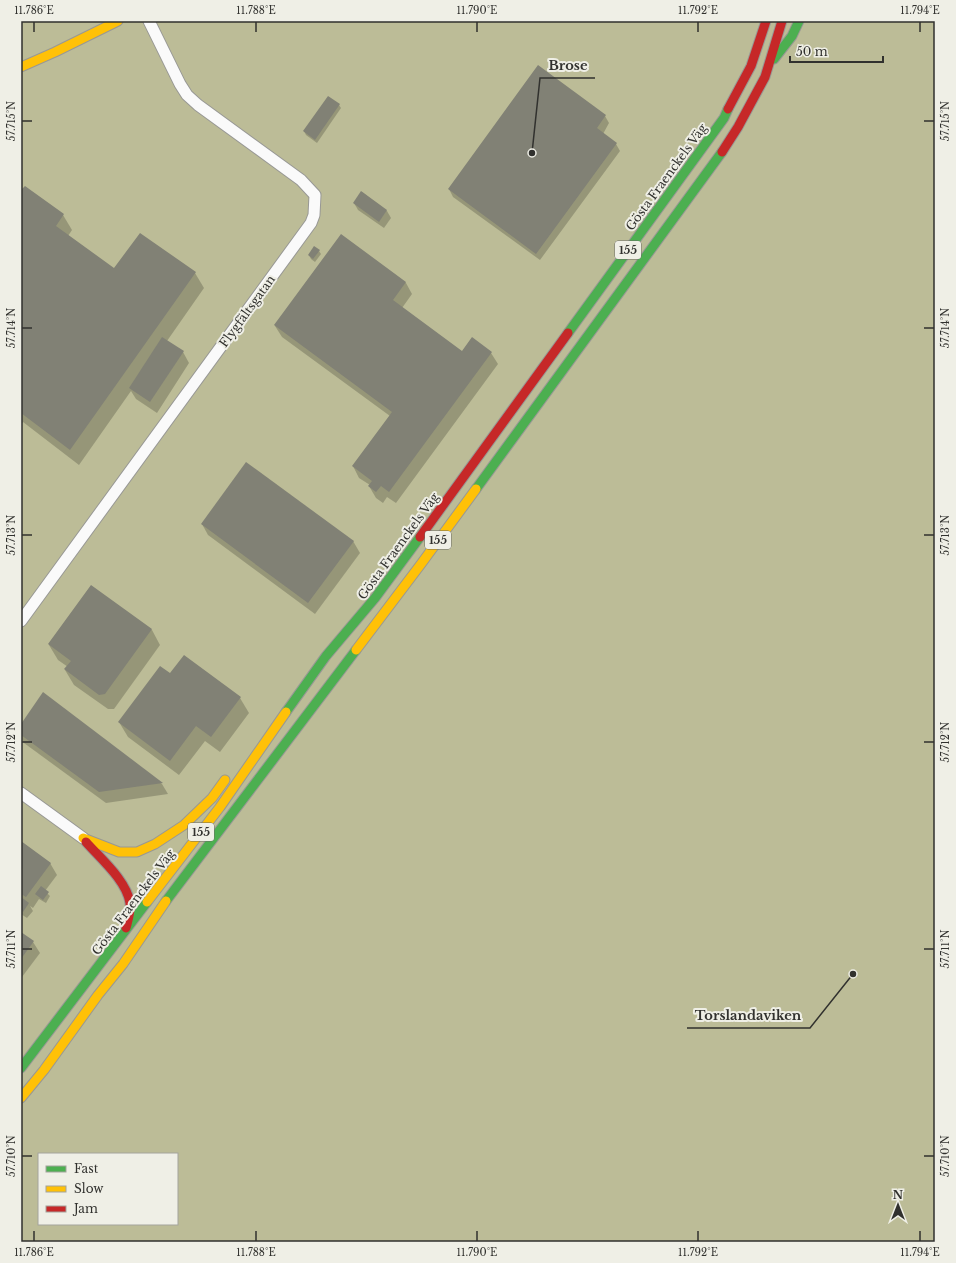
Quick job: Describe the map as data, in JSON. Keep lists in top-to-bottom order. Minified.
{"streets":{"main road":["Gösta Fraenckels Väg","155"],"street":["Flygfältsgatan"]},"places":["Brose","Torslandaviken"],"legend":["Fast","Slow","Jam"],"scale_bar":"50 m","north":"top","coordinates":["11.786°E","11.788°E","11.790°E","11.792°E","11.794°E","57.715°N","57.714°N","57.713°N","57.712°N","57.711°N","57.710°N"]}
